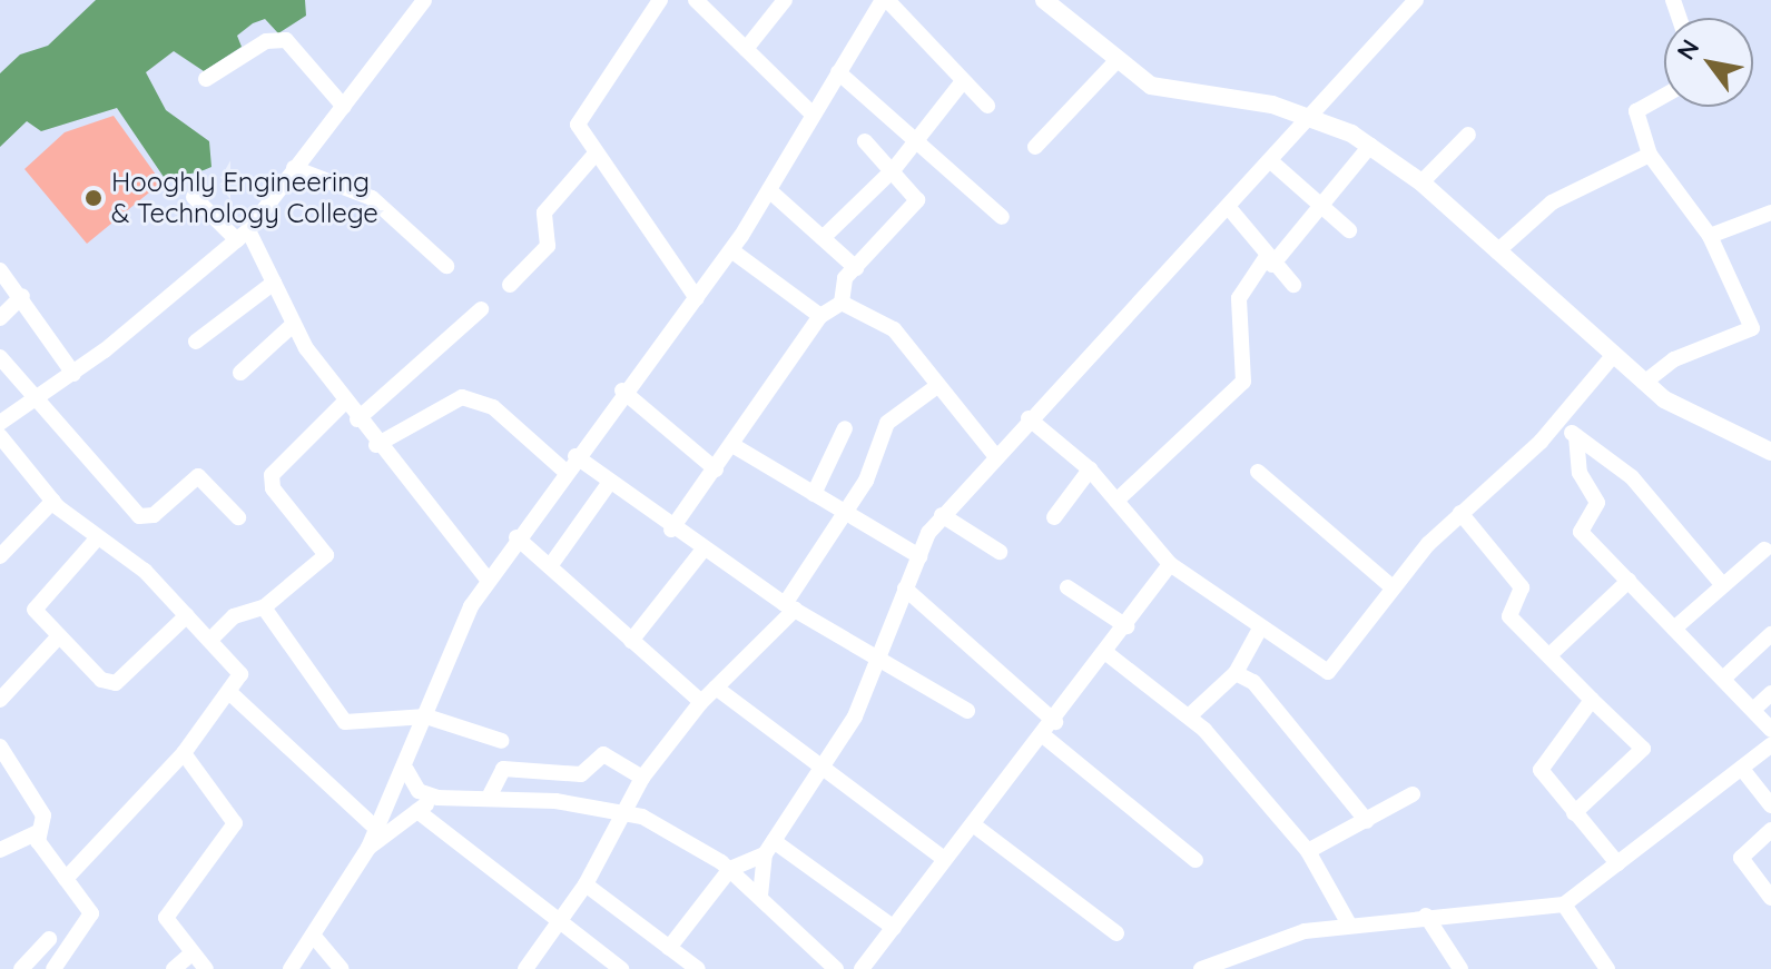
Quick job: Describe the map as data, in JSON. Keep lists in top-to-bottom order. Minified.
{"places":["Hooghly Engineering & Technology College"],"north":"top left"}
